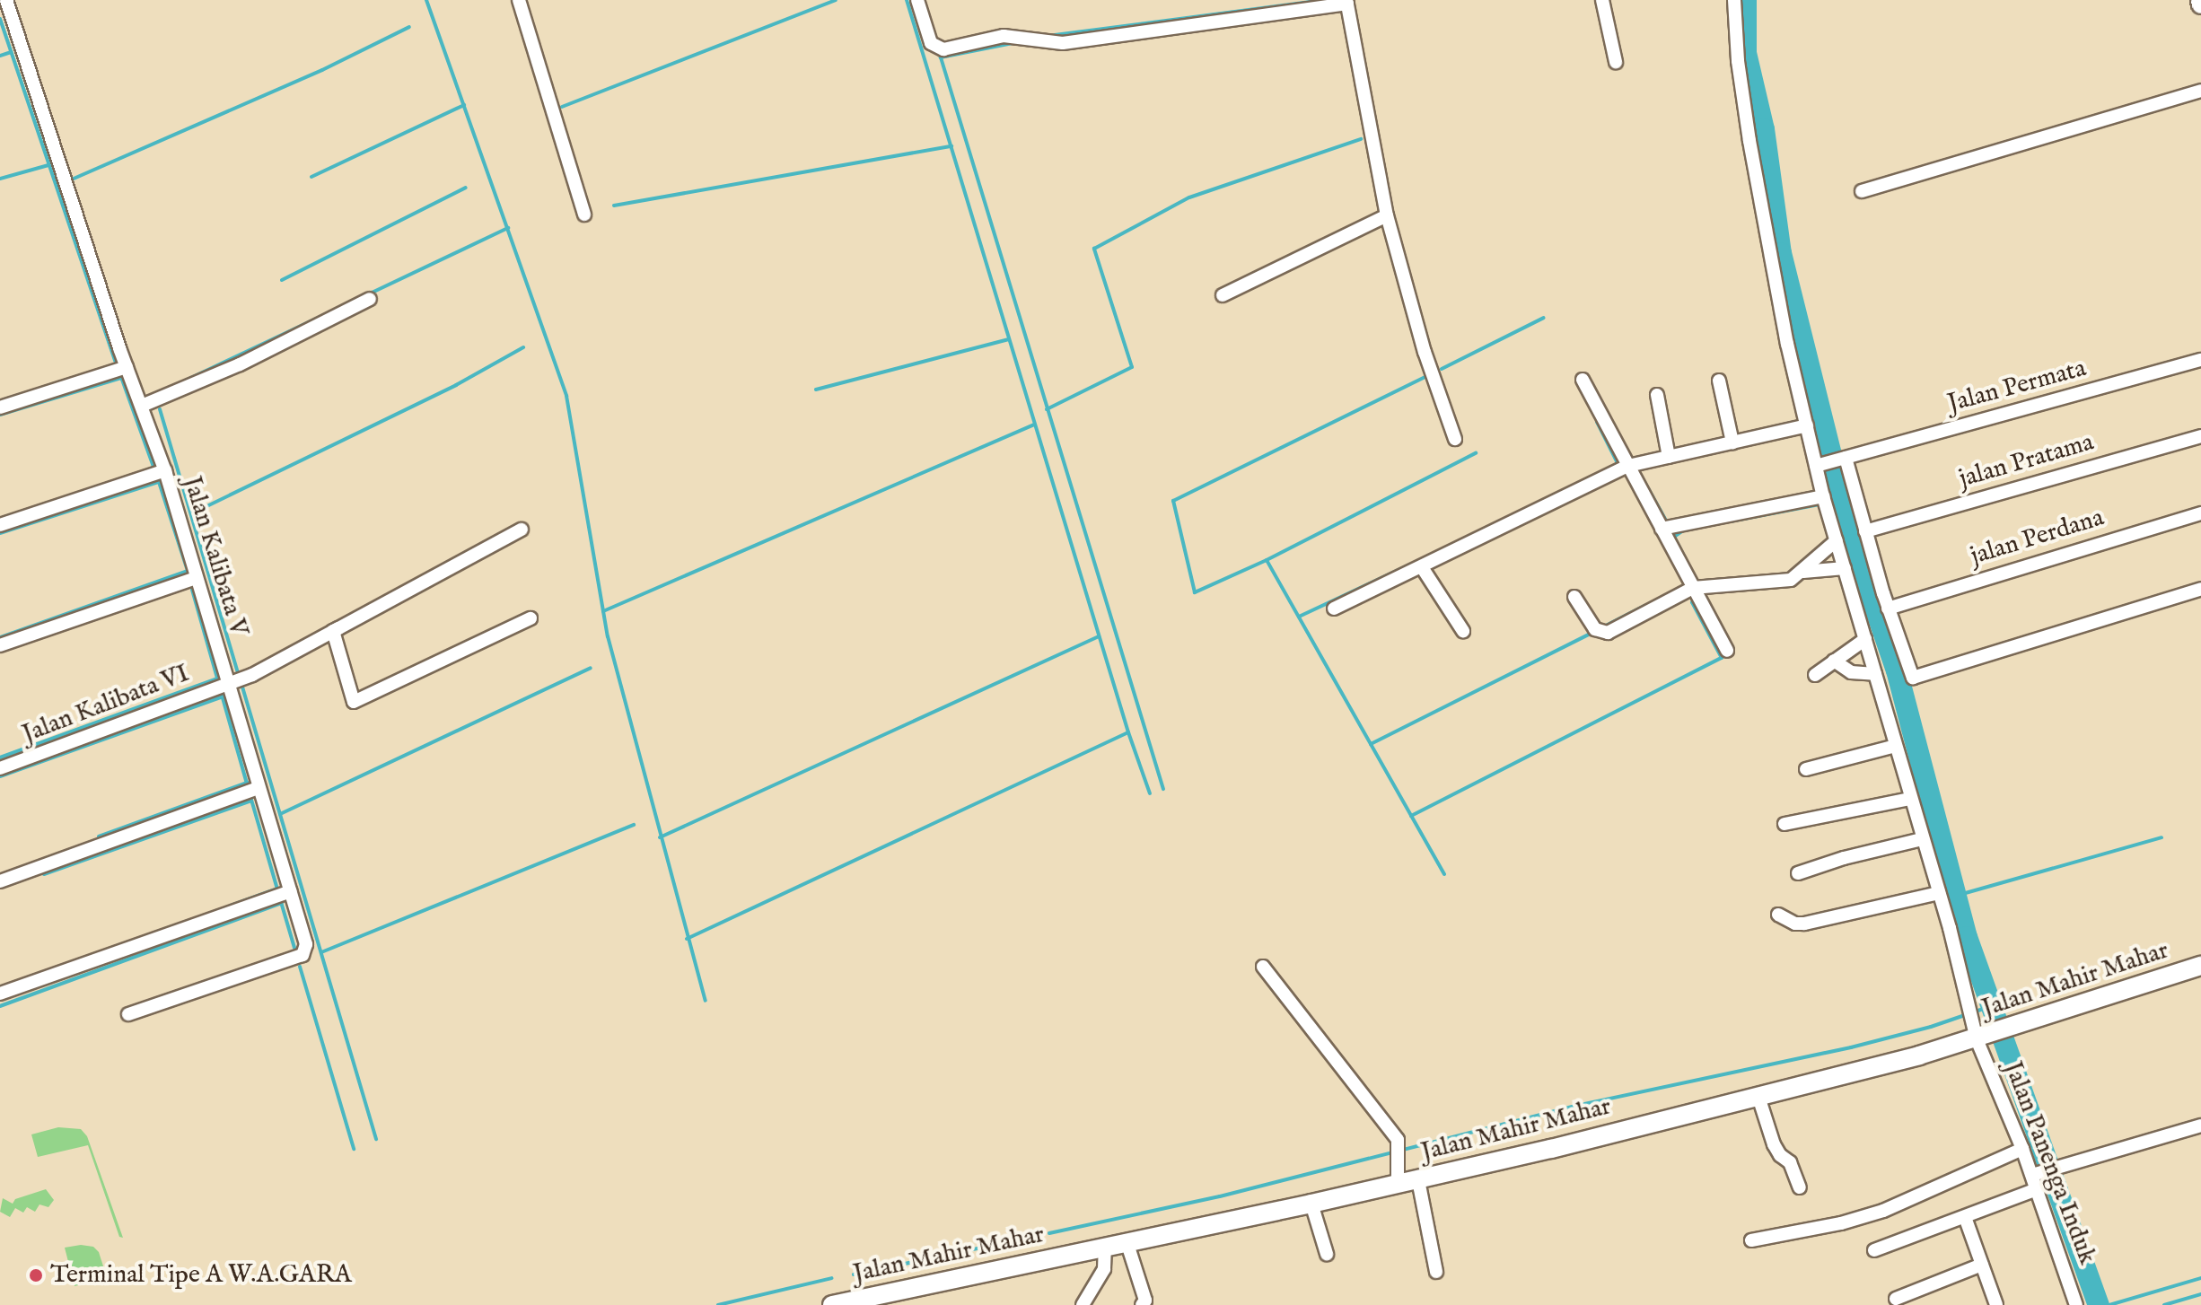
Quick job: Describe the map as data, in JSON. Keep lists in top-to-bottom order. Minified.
{"streets":{"highway":["Jalan Mahir Mahar"],"street":["Jalan Permata","jalan Pratama","jalan Perdana","Jalan Kalibata V","Jalan Kalibata VI","Jalan Panenga Induk"]},"crossings":[["Jalan Permata","Jalan Panenga Induk"],["Jalan Kalibata V","Jalan Kalibata VI"],["Jalan Mahir Mahar","Jalan Panenga Induk"]],"places":["Terminal Tipe A W.A.GARA"]}
